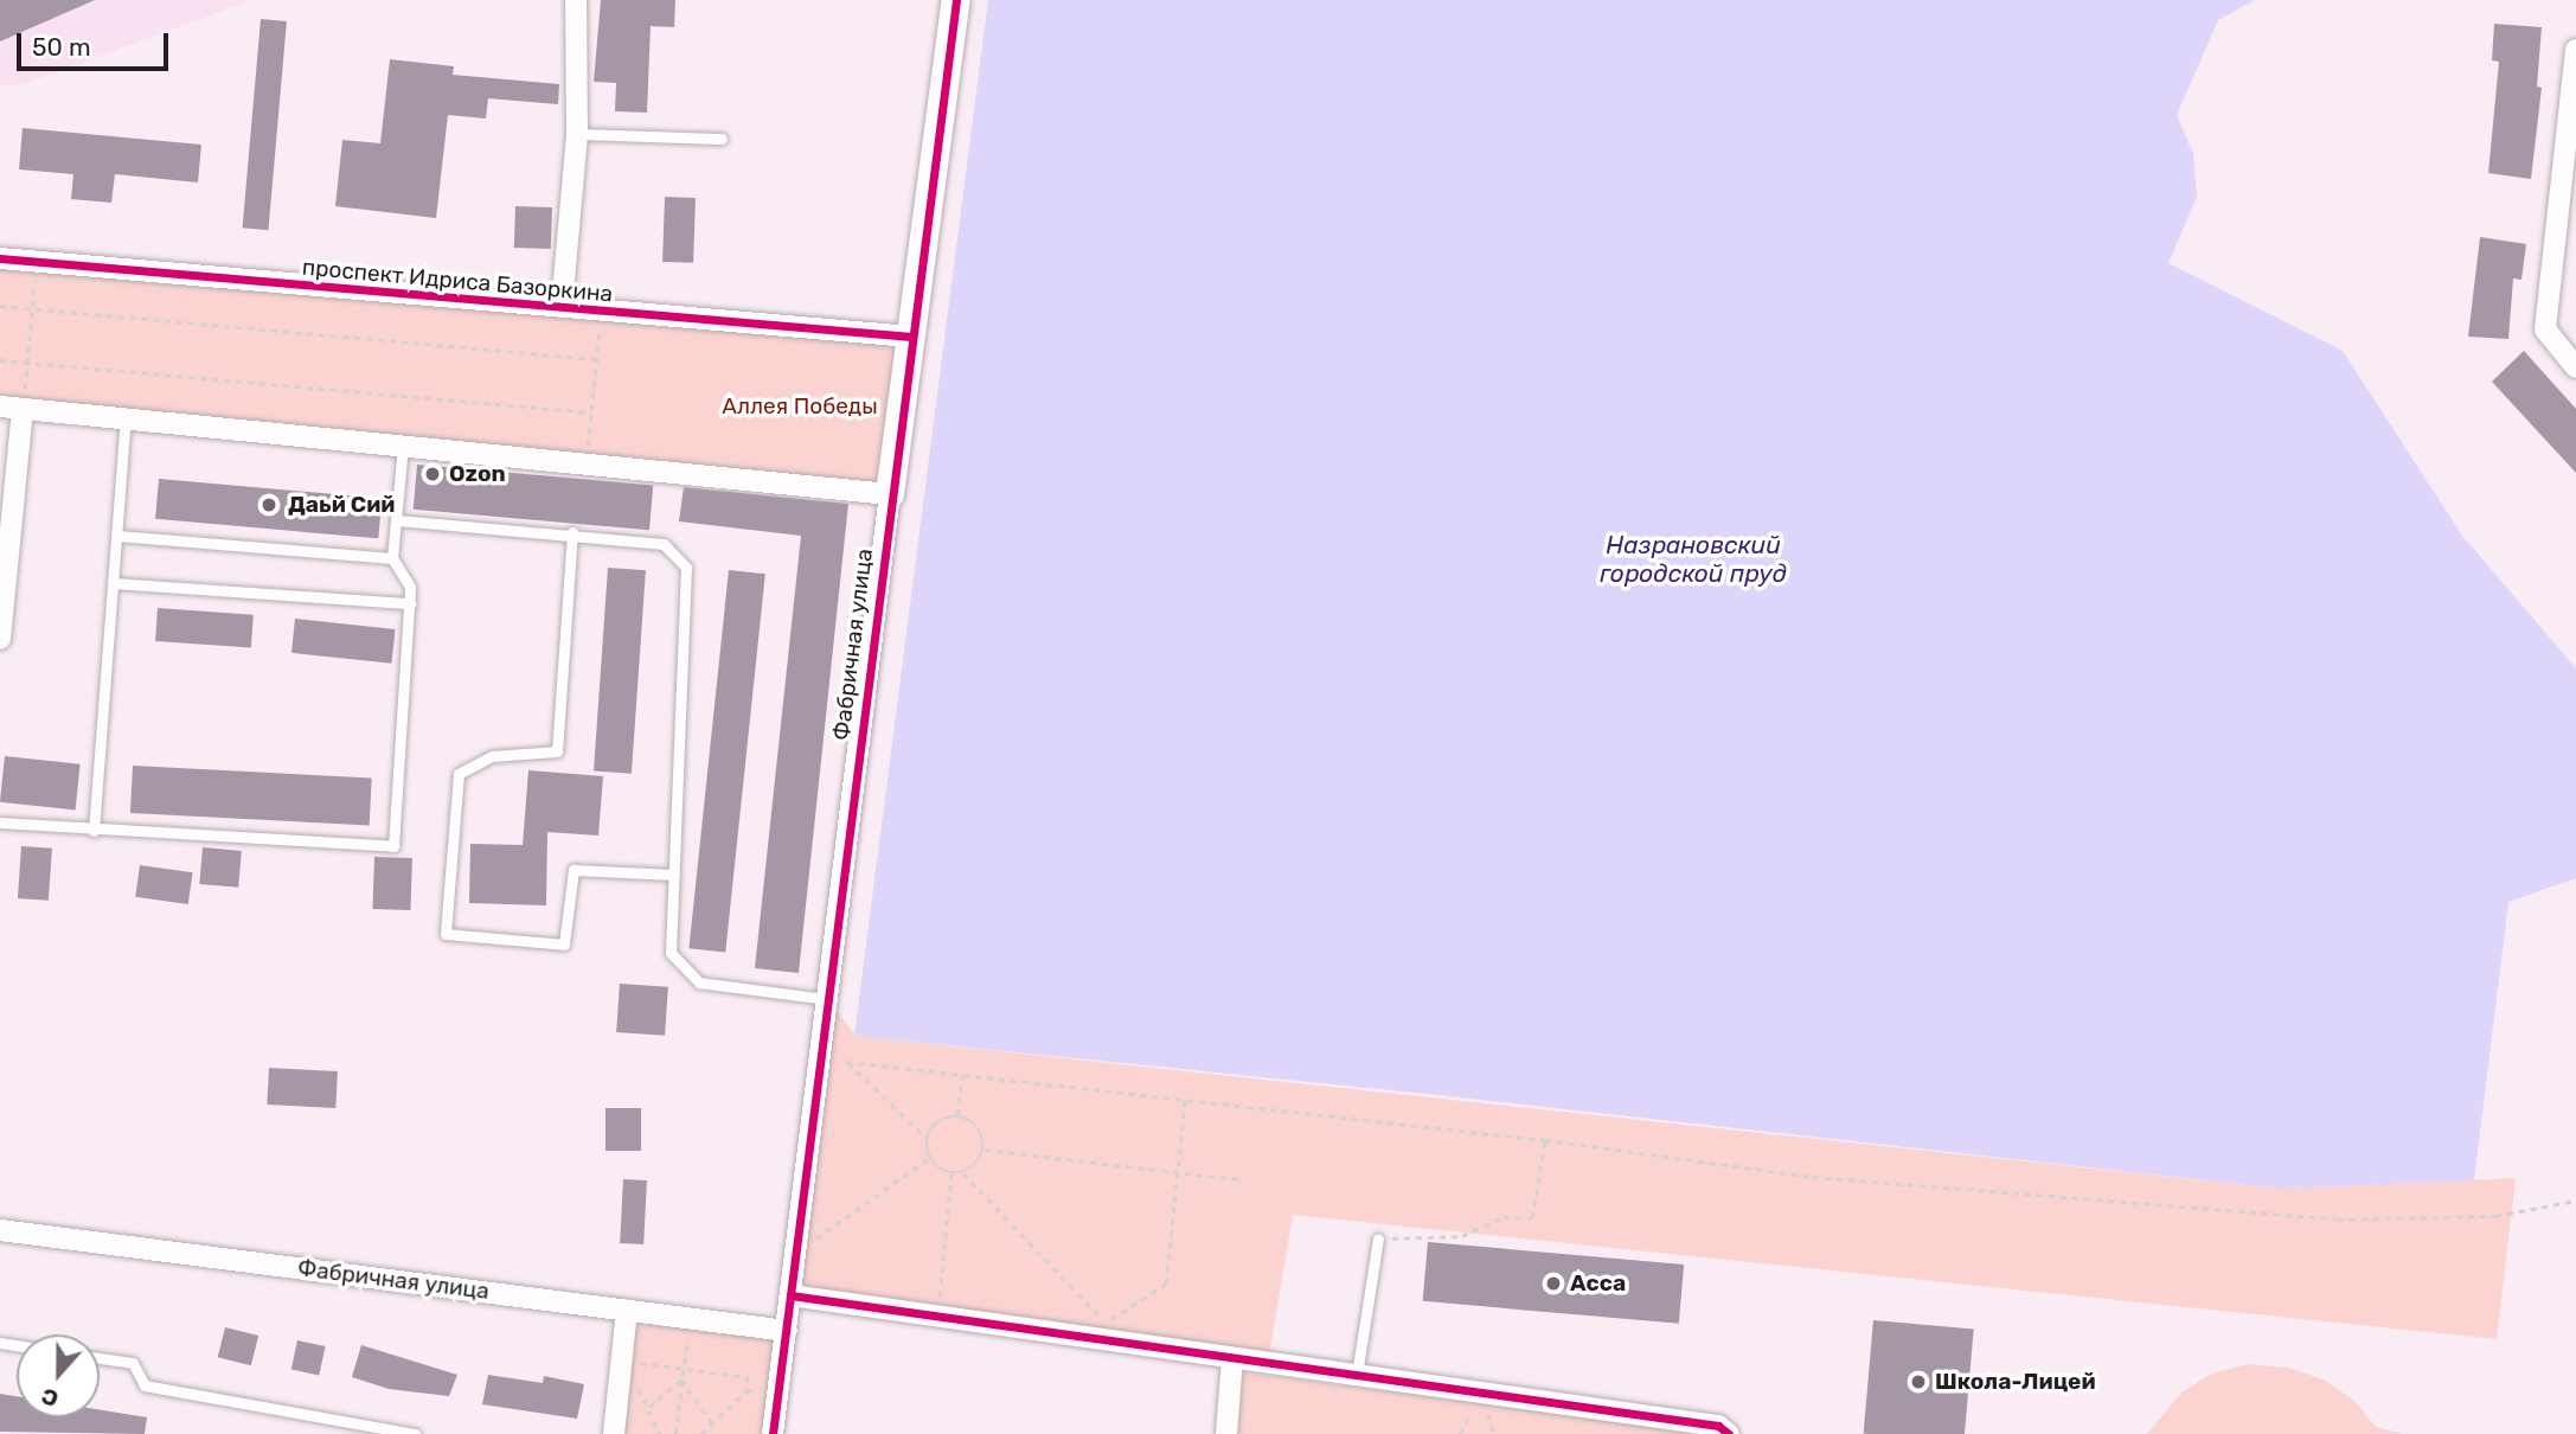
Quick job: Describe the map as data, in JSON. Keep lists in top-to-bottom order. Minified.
{"streets":{"street":["проспект Идриса Базоркина","Фабричная улица"]},"crossings":[["проспект Идриса Базоркина","Фабричная улица"]],"water":["Назрановский городской пруд"],"parks":["Аллея Победы"],"places":["Ozon","Даьй Сий","Асса","Школа-Лицей"],"scale_bar":"50 m","north":"bottom"}
